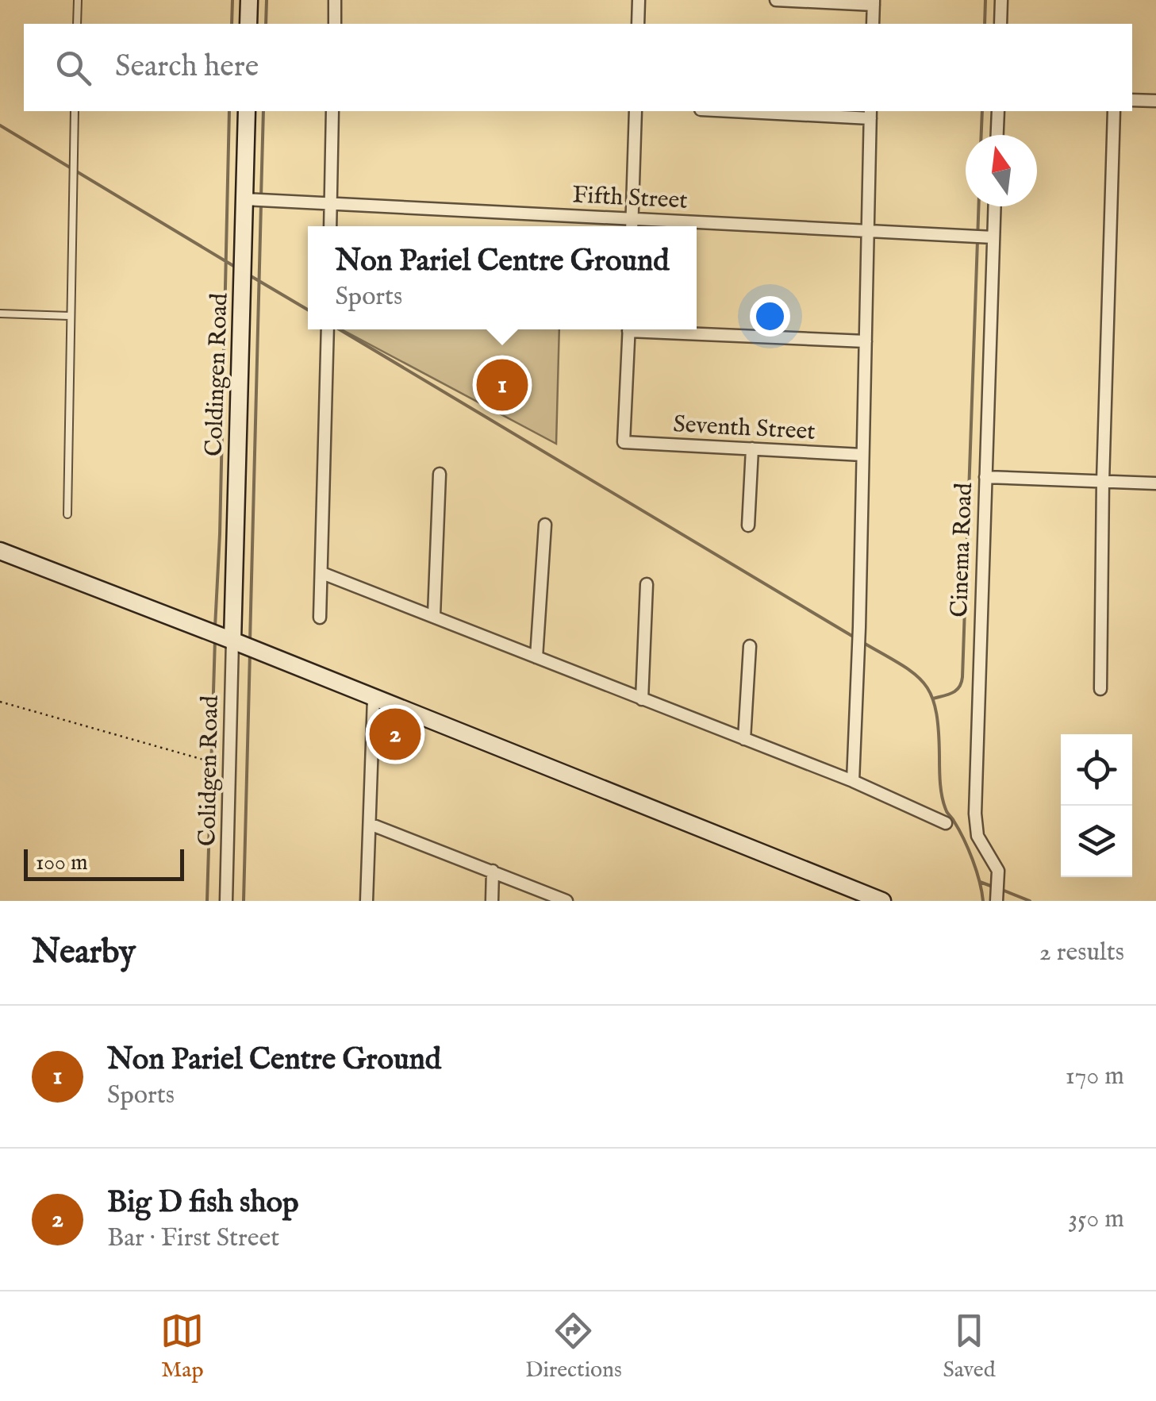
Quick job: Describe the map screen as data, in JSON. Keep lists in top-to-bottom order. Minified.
{"streets":{"main road":["Coldingen Road"],"street":["Fifth Street","Seventh Street","Cinema Road","Colidgen Road"]},"crossings":[["Fifth Street","Coldingen Road"],["Fifth Street","Cinema Road"],["Coldingen Road","Colidgen Road"]],"scale_bar":"100 m","north":"top","page":{"search":"Search here","popup":["Non Pariel Centre Ground","Sports"],"pins":["1","2"],"scale":"100 m","heading":["Nearby","2 results"],"list":[{"mark":"1","name":"Non Pariel Centre Ground","note":"Sports","value":"170 m"},{"mark":"2","name":"Big D fish shop","note":"Bar · First Street","value":"350 m"}],"nav":["Map","Directions","Saved"]}}
